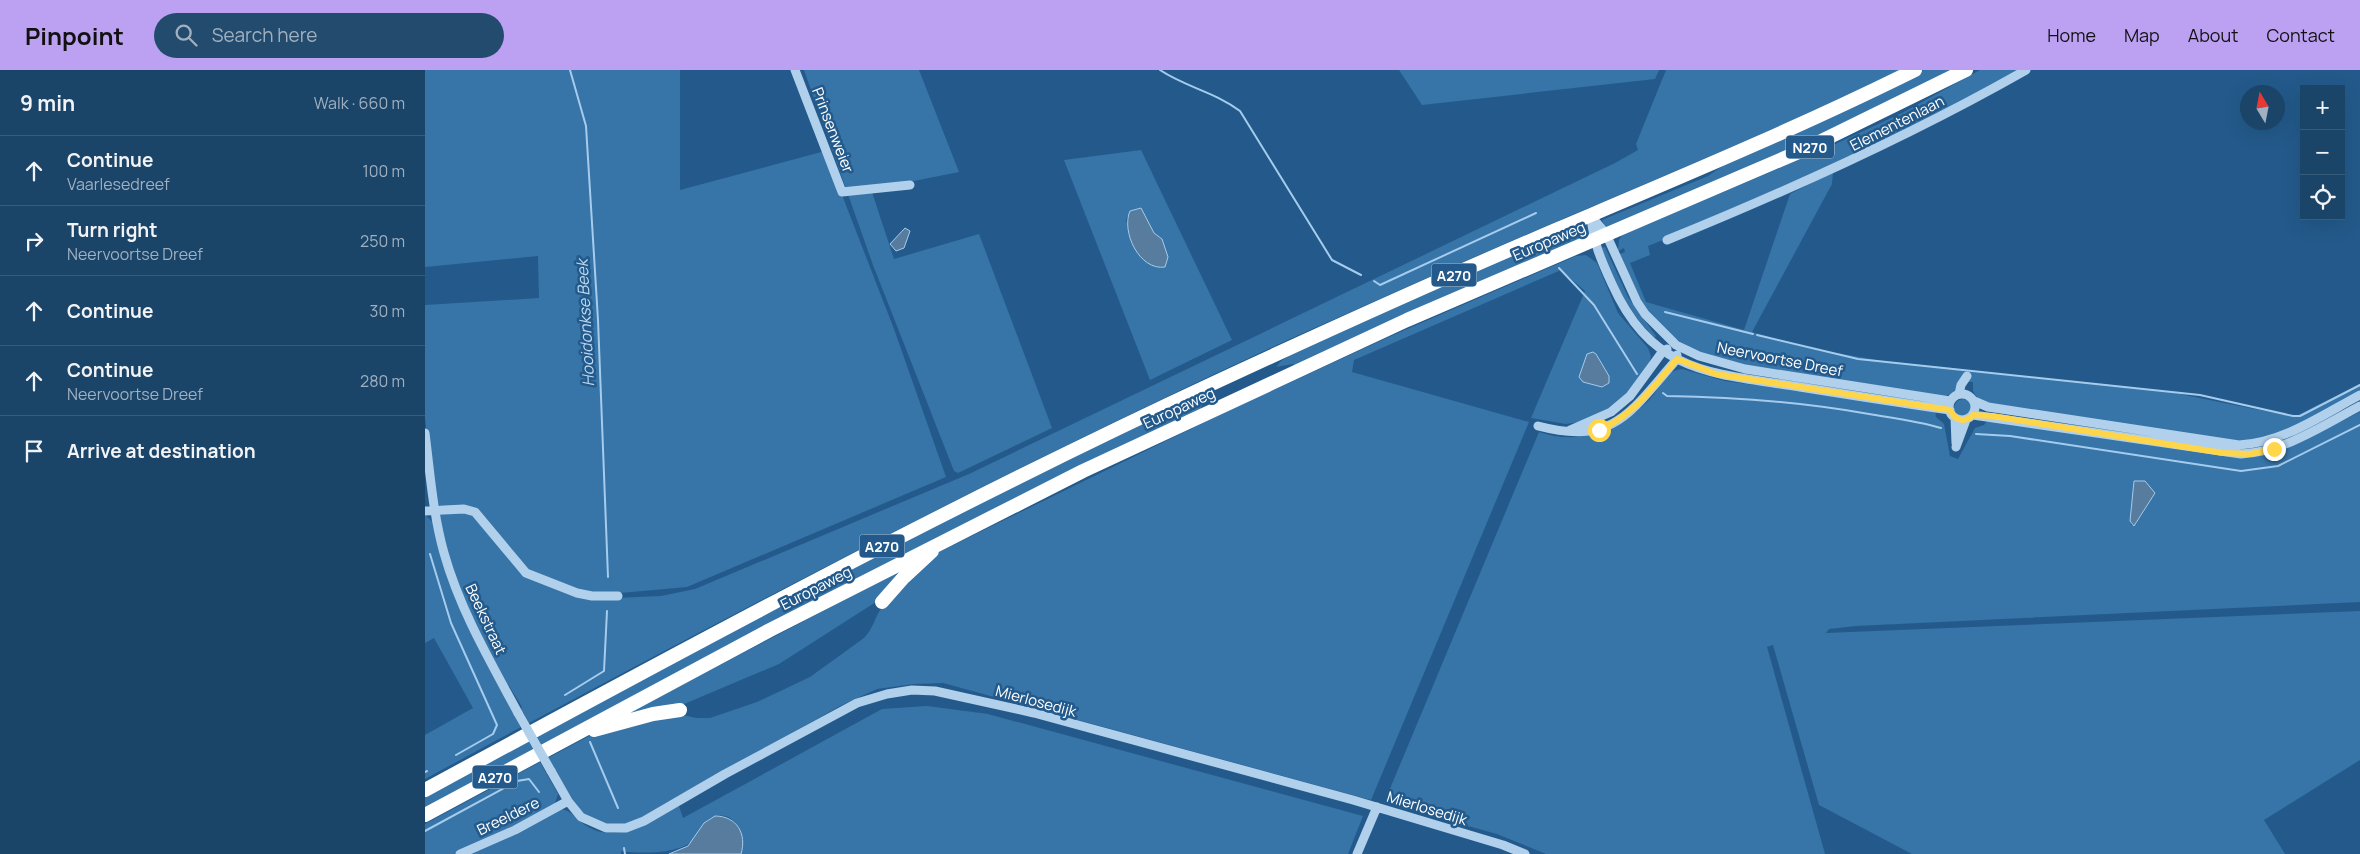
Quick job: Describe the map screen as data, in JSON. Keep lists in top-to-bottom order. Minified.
{"streets":{"highway":["N270","Europaweg","A270"],"street":["Elementenlaan","Prinsenweier","Neervoortse Dreef","Beekstraat","Mierlosedijk","Breeldere"]},"crossings":[["Europaweg","A270"],["Europaweg","Neervoortse Dreef"],["Beekstraat","Mierlosedijk"],["Beekstraat","Breeldere"],["Mierlosedijk","Breeldere"]],"water":["Hooidonkse Beek"],"north":"top","page":{"header":"Pinpoint","search":"Search here","nav":["Home","Map","About","Contact"],"heading":["9 min","Walk · 660 m"],"map_buttons":["+","−"],"list":[["Continue","Vaarlesedreef","100 m"],["Turn right","Neervoortse Dreef","250 m"],["Continue","30 m"],["Continue","Neervoortse Dreef","280 m"],"Arrive at destination"]}}
